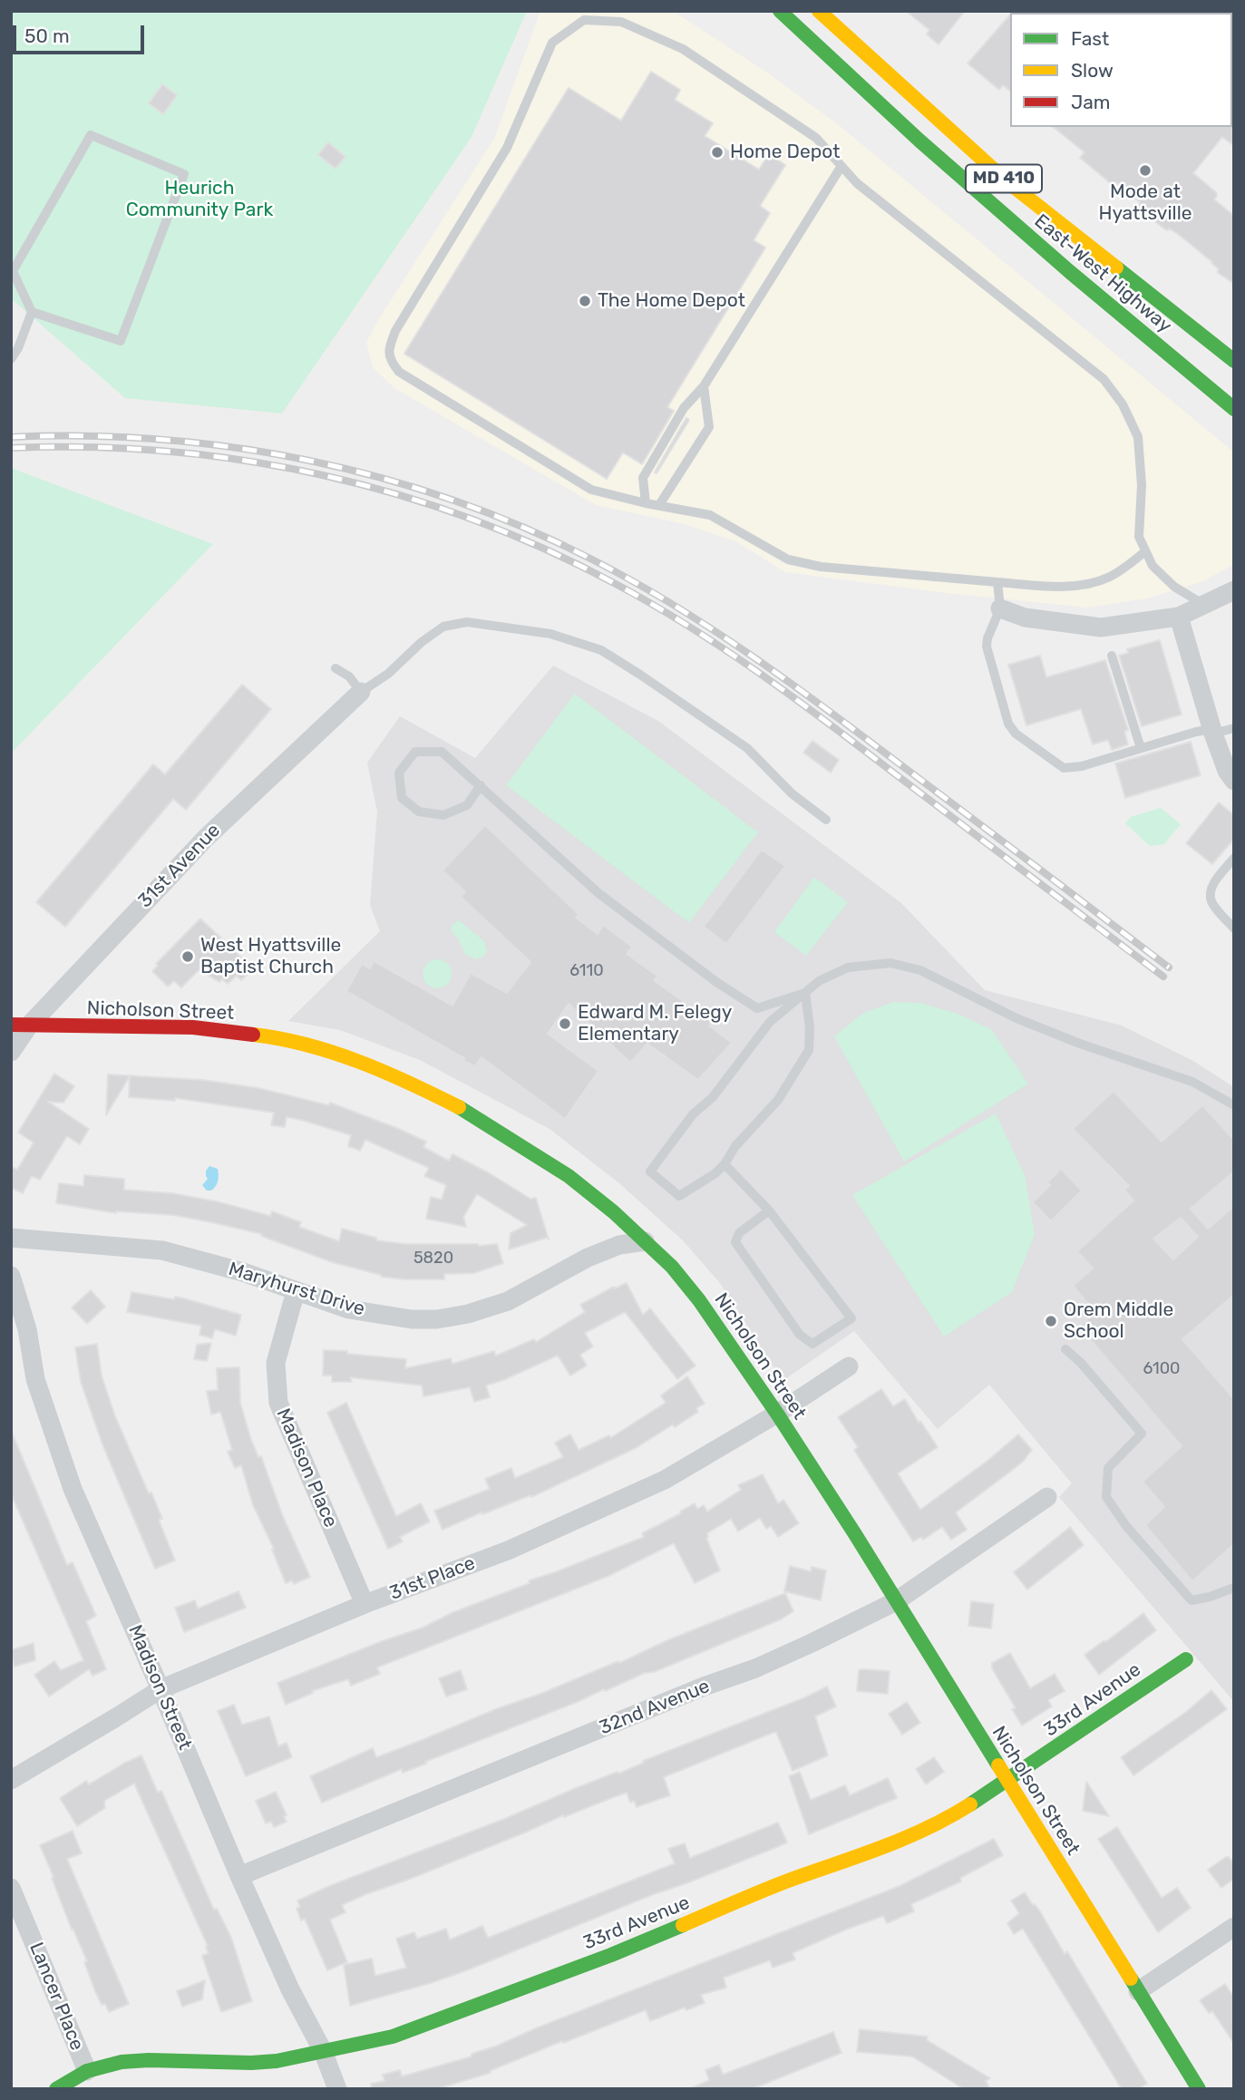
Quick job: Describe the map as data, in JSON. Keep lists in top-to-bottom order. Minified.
{"streets":{"street":["MD 410","East-West Highway","31st Avenue","Nicholson Street","Maryhurst Drive","Madison Place","31st Place","Madison Street","33rd Avenue","32nd Avenue","Lancer Place"]},"crossings":[["31st Avenue","Nicholson Street"],["Nicholson Street","Maryhurst Drive"],["Nicholson Street","31st Place"],["Nicholson Street","33rd Avenue"],["Nicholson Street","32nd Avenue"],["Maryhurst Drive","Madison Place"],["Madison Place","31st Place"],["31st Place","Madison Street"],["Madison Street","33rd Avenue"],["Madison Street","32nd Avenue"],["33rd Avenue","Lancer Place"]],"parks":["Heurich Community Park"],"places":["Home Depot","Mode at Hyattsville","The Home Depot","West Hyattsville Baptist Church","Edward M. Felegy Elementary","Orem Middle School"],"house_numbers":["6110","5820","6100"],"legend":["Fast","Slow","Jam"],"scale_bar":"50 m"}
